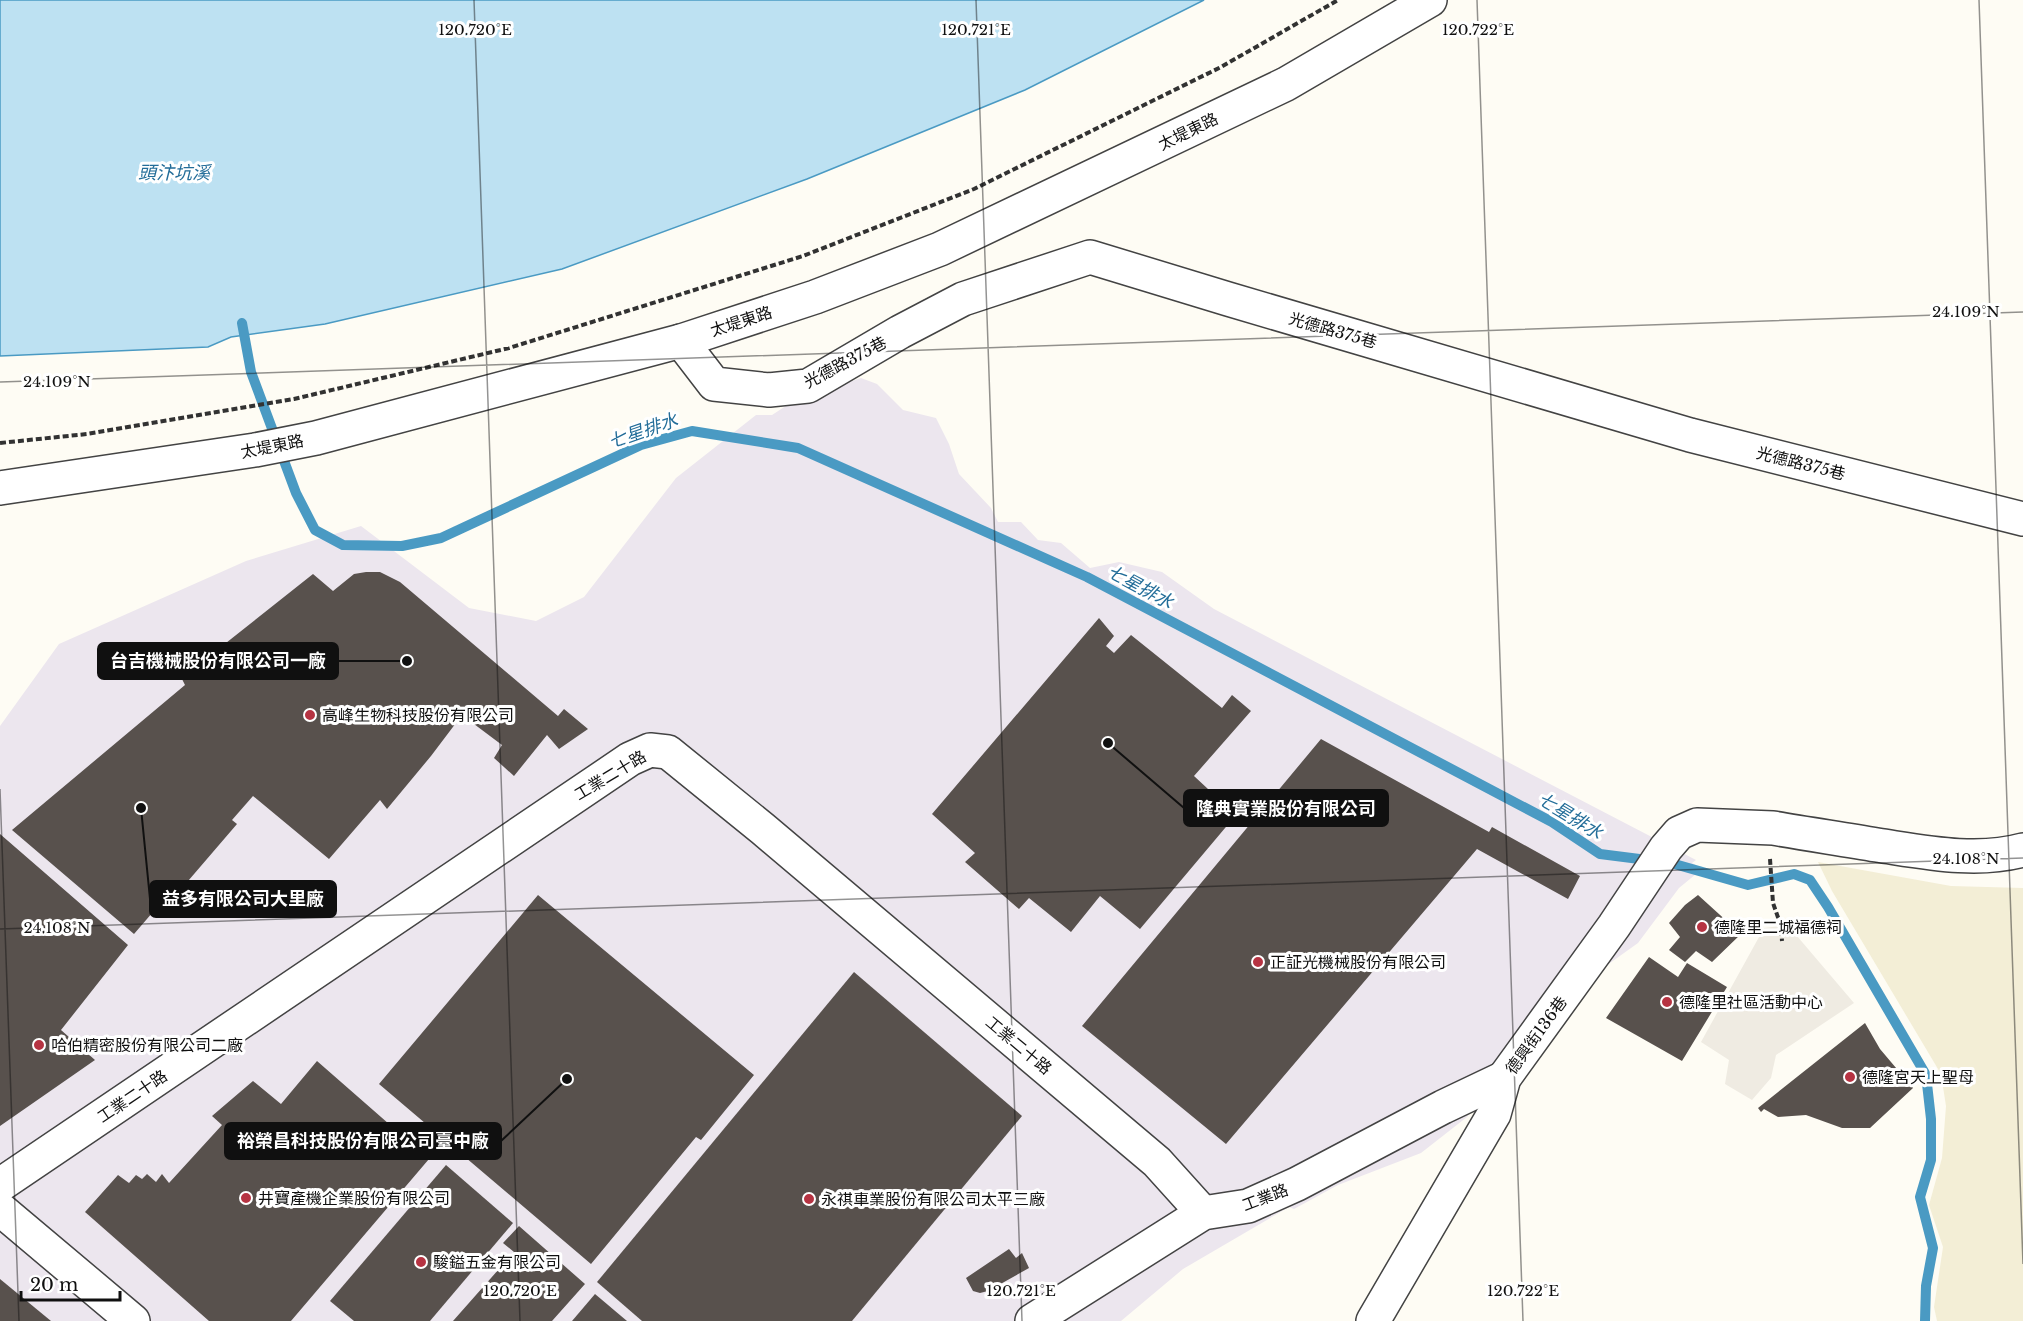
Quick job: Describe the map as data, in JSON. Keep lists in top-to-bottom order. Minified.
{"streets":{"street":["太堤東路","光德路375巷","工業二十路","德興街136巷","工業路"]},"crossings":[["太堤東路","光德路375巷"],["工業二十路","工業路"],["德興街136巷","工業路"]],"water":["頭汴坑溪","七星排水"],"places":["台吉機械股份有限公司一廠","高峰生物科技股份有限公司","隆典實業股份有限公司","益多有限公司大里廠","德隆里二城福德祠","正証光機械股份有限公司","德隆里社區活動中心","哈伯精密股份有限公司二廠","德隆宮天上聖母","裕榮昌科技股份有限公司臺中廠","井寶產機企業股份有限公司","永祺車業股份有限公司太平三廠","駿鎰五金有限公司"],"scale_bar":"20 m","coordinates":["120.720°E","120.721°E","120.722°E","24.109°N","24.108°N"]}
